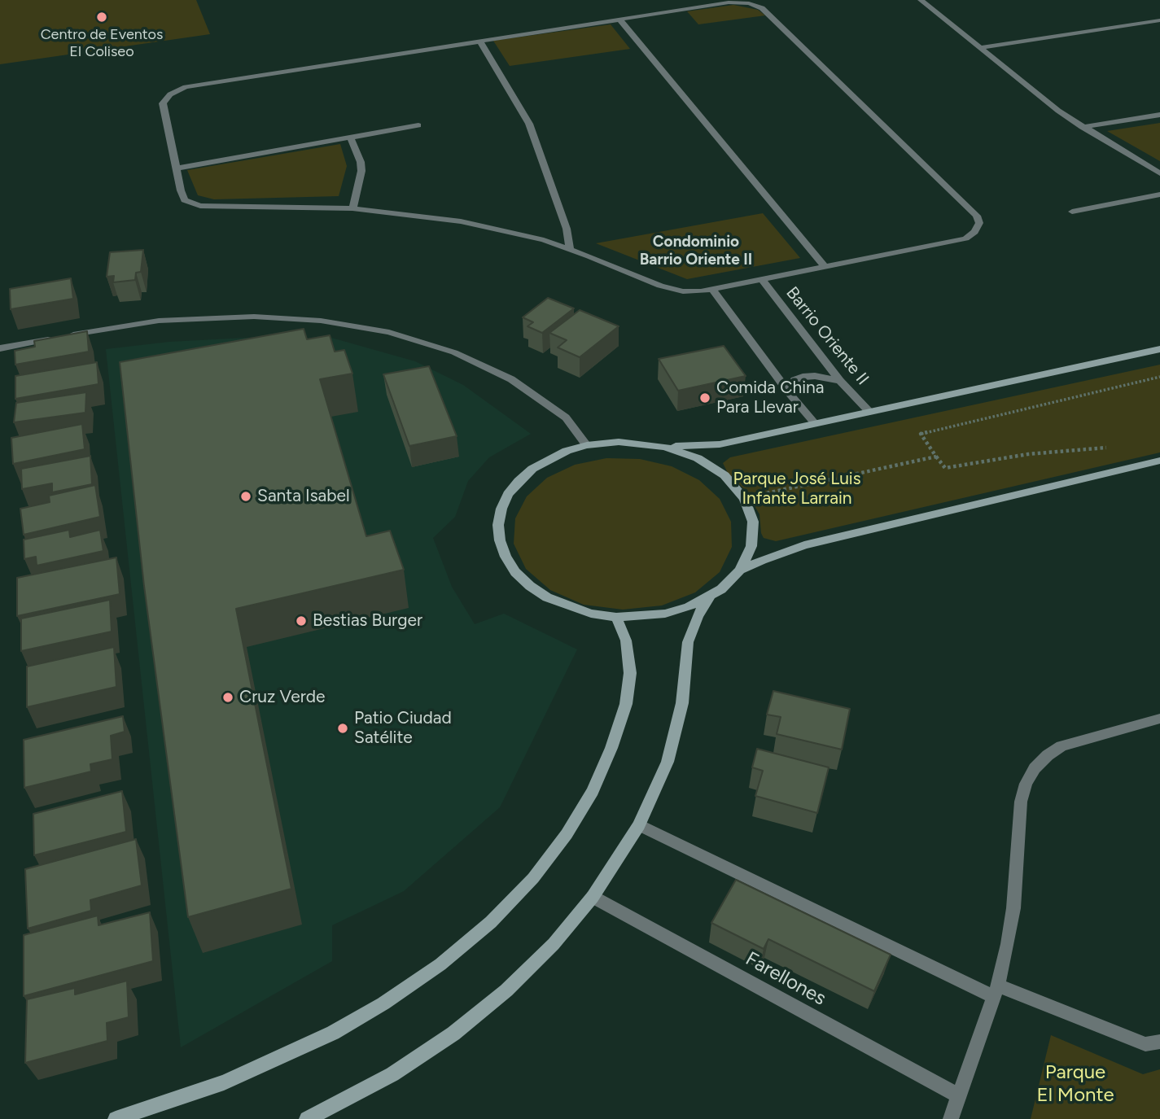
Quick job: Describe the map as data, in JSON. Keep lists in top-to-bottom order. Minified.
{"streets":{"street":["Barrio Oriente II","Farellones"]},"districts":["Condominio Barrio Oriente II"],"parks":["Parque José Luis Infante Larrain","Parque El Monte"],"places":["Centro de Eventos El Coliseo","Comida China Para Llevar","Santa Isabel","Bestias Burger","Cruz Verde","Patio Ciudad Satélite"]}
